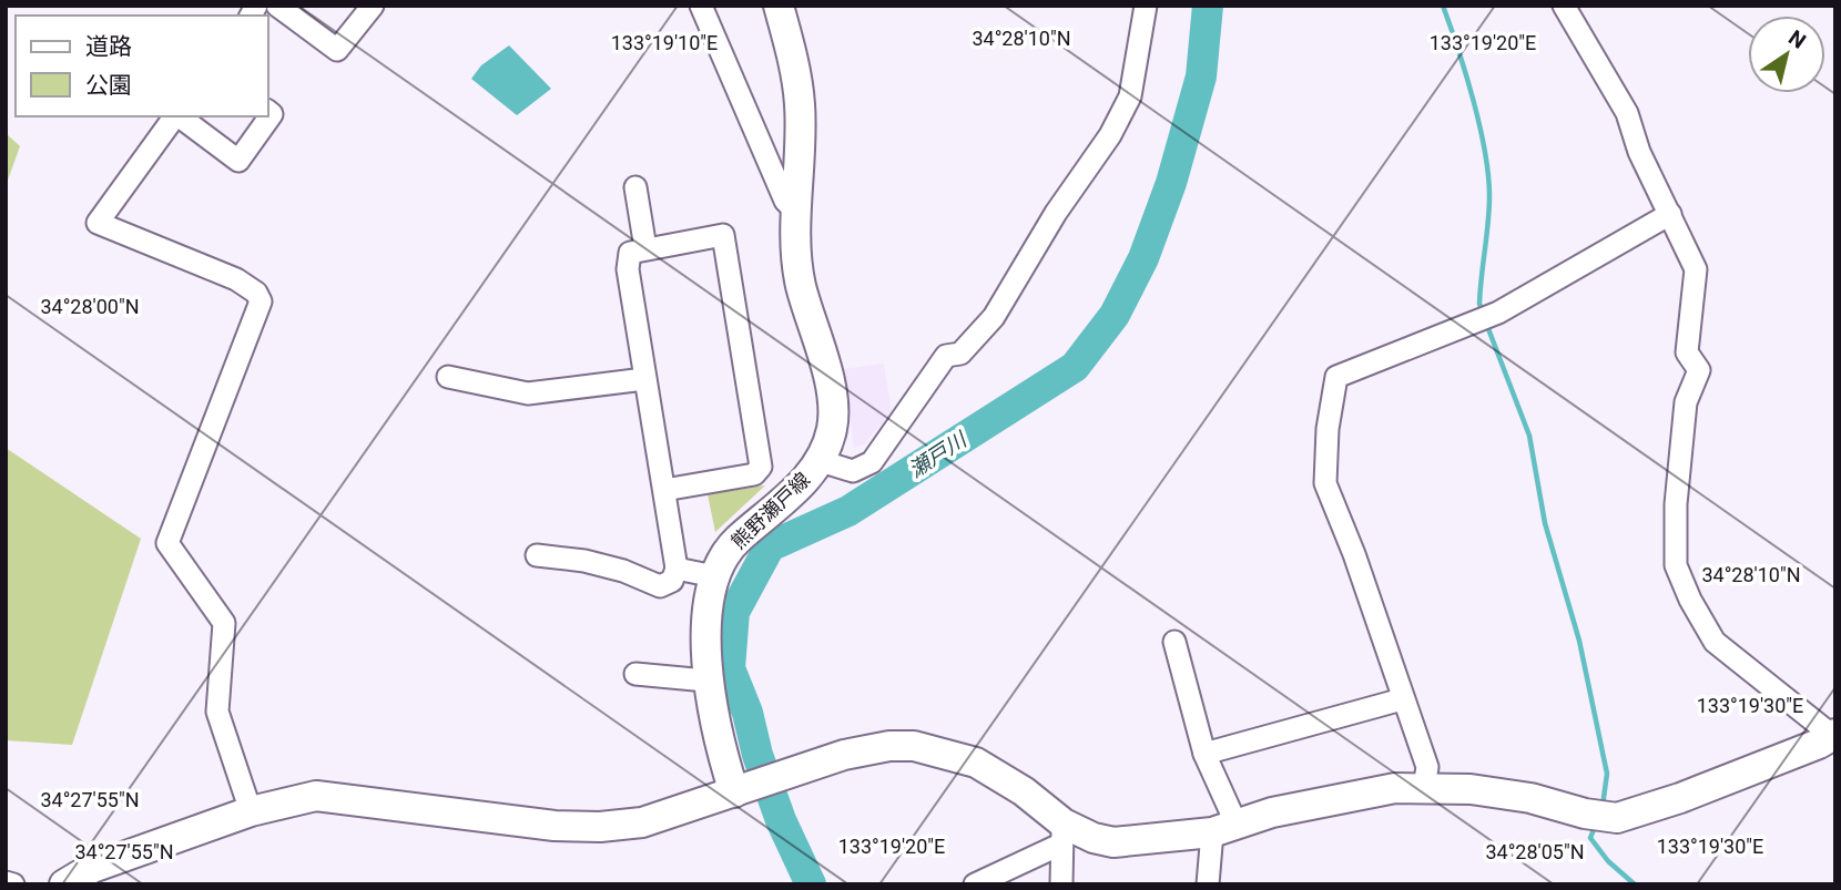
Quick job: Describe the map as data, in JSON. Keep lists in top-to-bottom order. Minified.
{"streets":{"main road":["熊野瀬戸線"]},"water":["瀬戸川"],"legend":["道路","公園"],"north":"top right","coordinates":["34°28'10\"N","133°19'10\"E","133°19'20\"E","34°28'00\"N","133°19'30\"E","34°27'55\"N","34°28'05\"N"]}
